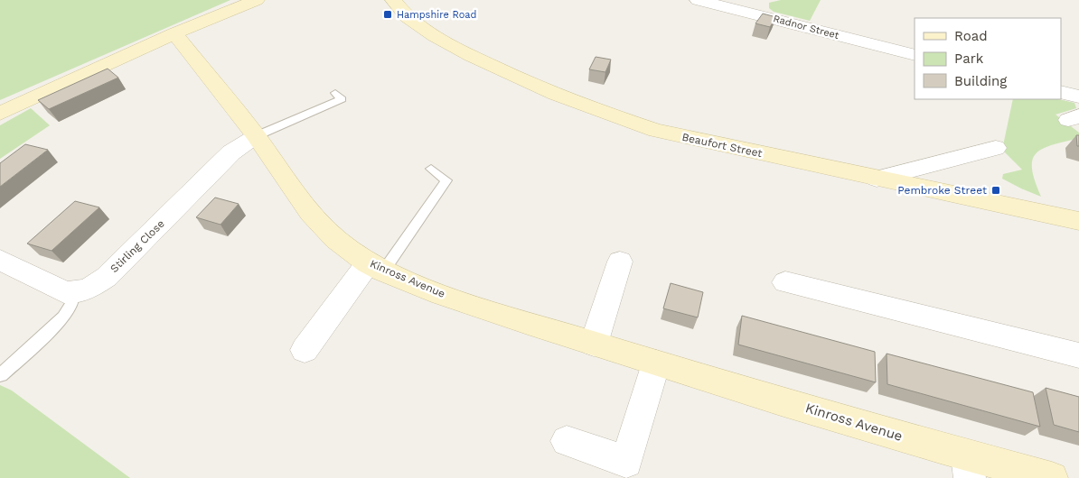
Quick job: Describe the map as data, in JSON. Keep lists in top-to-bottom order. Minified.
{"streets":{"street":["Radnor Street","Beaufort Street","Stirling Close","Kinross Avenue"]},"crossings":[["Stirling Close","Kinross Avenue"]],"places":{"transit":["Hampshire Road","Pembroke Street"]},"legend":["Road","Park","Building"]}
